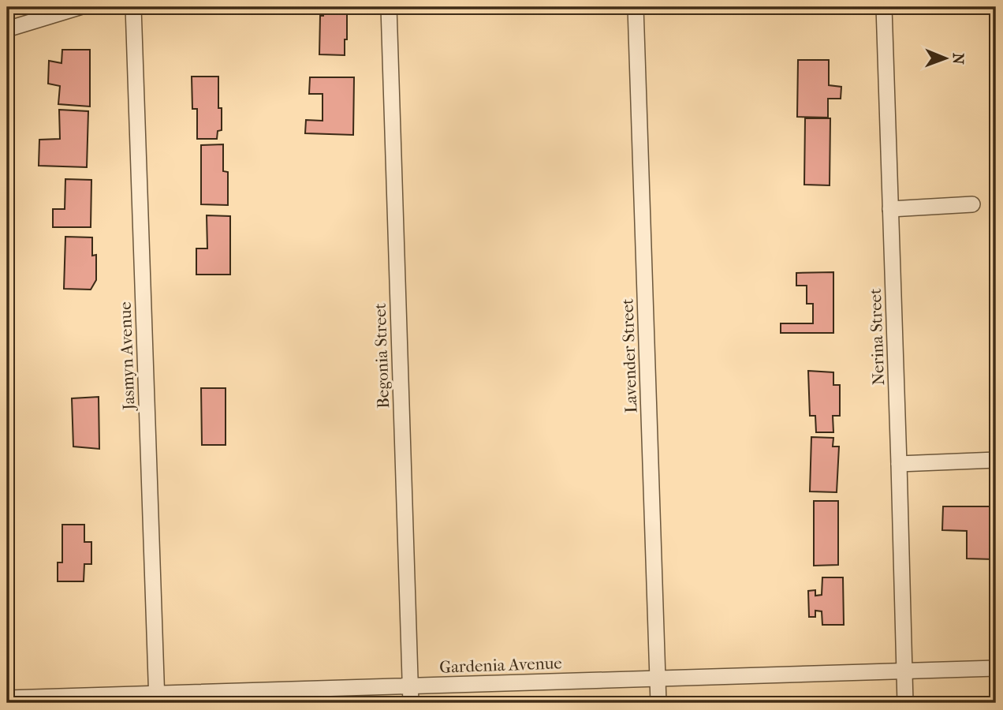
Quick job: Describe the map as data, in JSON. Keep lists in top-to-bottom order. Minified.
{"streets":{"street":["Nerina Street","Jasmyn Avenue","Begonia Street","Lavender Street","Gardenia Avenue"]},"crossings":[["Nerina Street","Gardenia Avenue"],["Jasmyn Avenue","Gardenia Avenue"],["Begonia Street","Gardenia Avenue"],["Lavender Street","Gardenia Avenue"]],"north":"right"}
